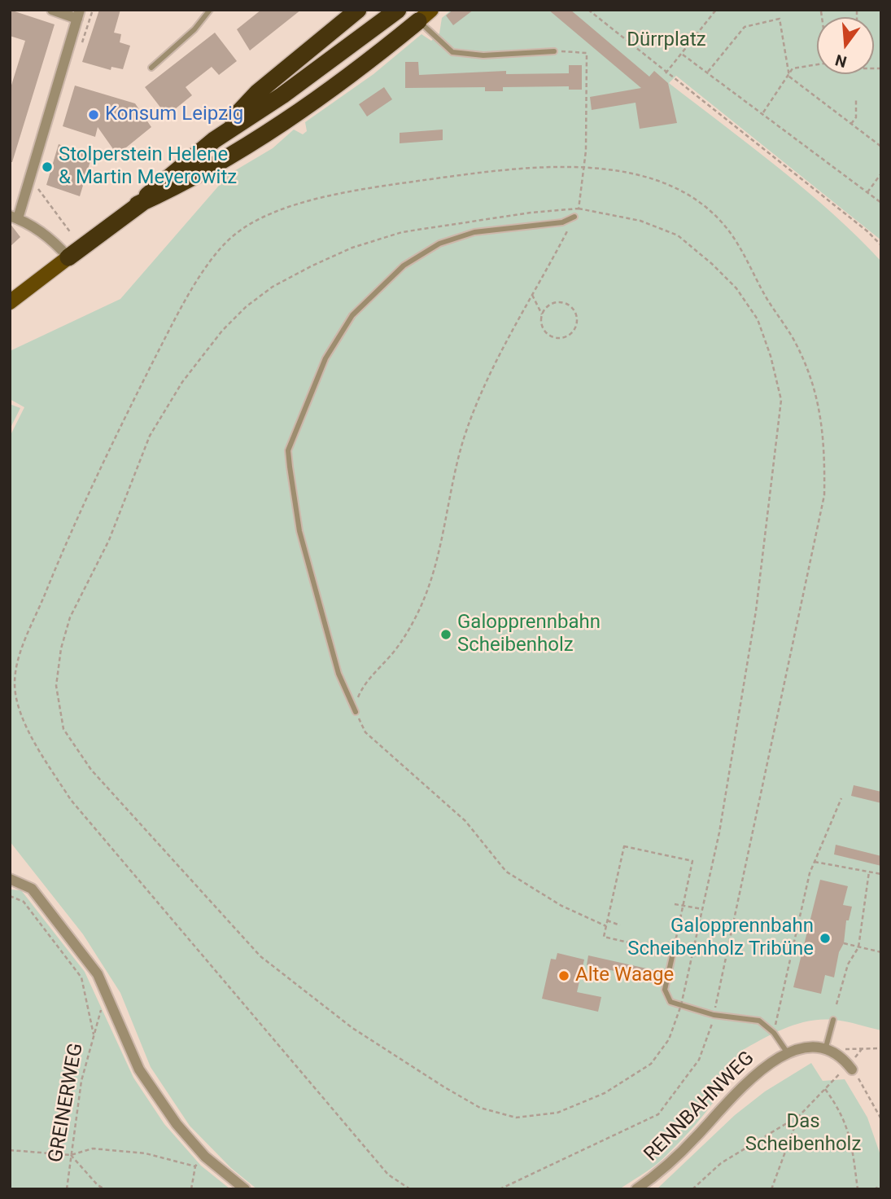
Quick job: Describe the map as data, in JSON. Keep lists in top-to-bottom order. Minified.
{"streets":{"street":["RENNBAHNWEG"],"path":["GREINERWEG"]},"parks":["Dürrplatz","Das Scheibenholz"],"places":["Konsum Leipzig","Stolperstein Helene & Martin Meyerowitz","Galopprennbahn Scheibenholz","Galopprennbahn Scheibenholz Tribüne","Alte Waage"],"north":"bottom"}
